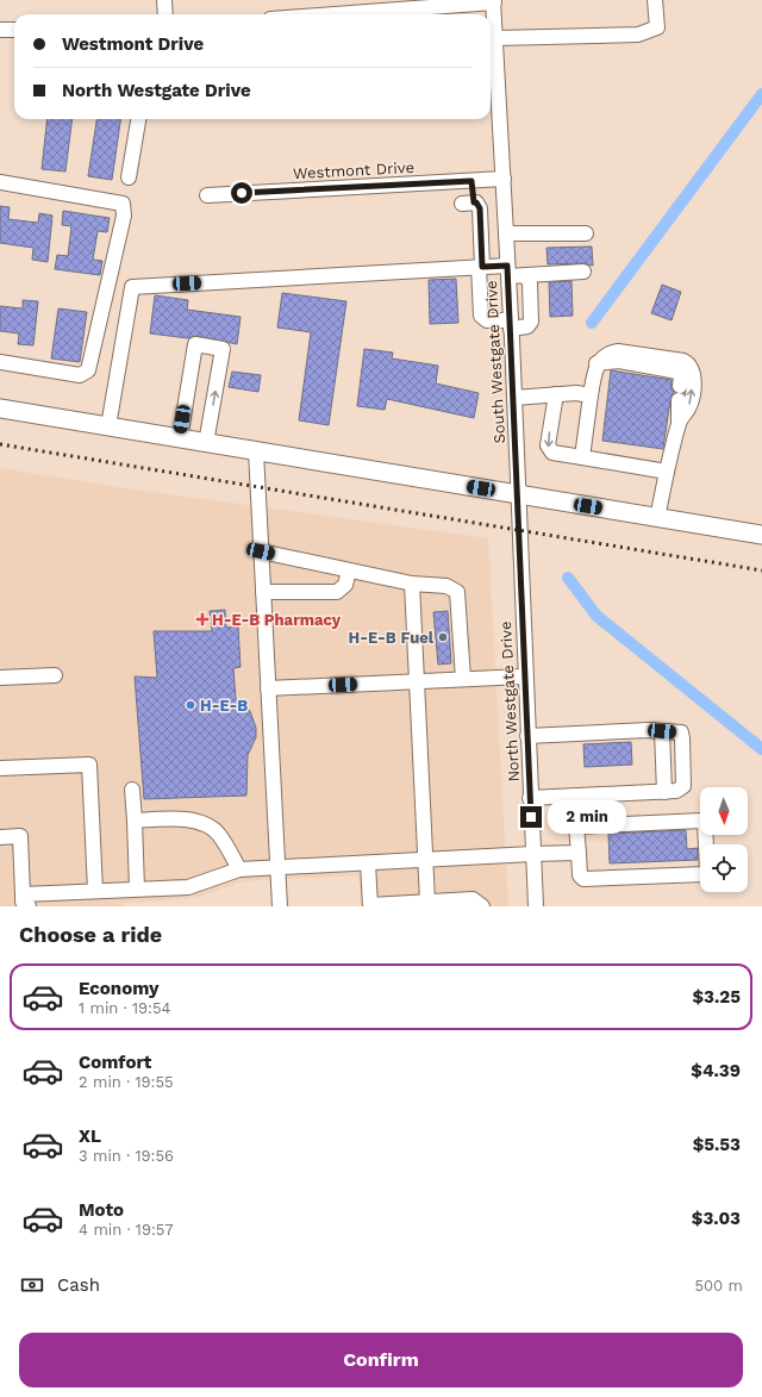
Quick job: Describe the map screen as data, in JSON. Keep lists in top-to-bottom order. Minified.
{"streets":{"street":["Westmont Drive","South Westgate Drive","North Westgate Drive"]},"crossings":[["Westmont Drive","South Westgate Drive"],["South Westgate Drive","North Westgate Drive"]],"places":{"health":["H-E-B Pharmacy"],"other":["H-E-B Fuel","H-E-B"]},"north":"bottom","page":{"banner":["Westmont Drive","North Westgate Drive"],"bubble":"2 min","heading":"Choose a ride","list":[{"name":"Economy","note":"1 min · 19:54","value":"$3.25"},{"name":"Comfort","note":"2 min · 19:55","value":"$4.39"},{"name":"XL","note":"3 min · 19:56","value":"$5.53"},{"name":"Moto","note":"4 min · 19:57","value":"$3.03"}],"pay":["Cash","500 m"],"buttons":"Confirm"}}
